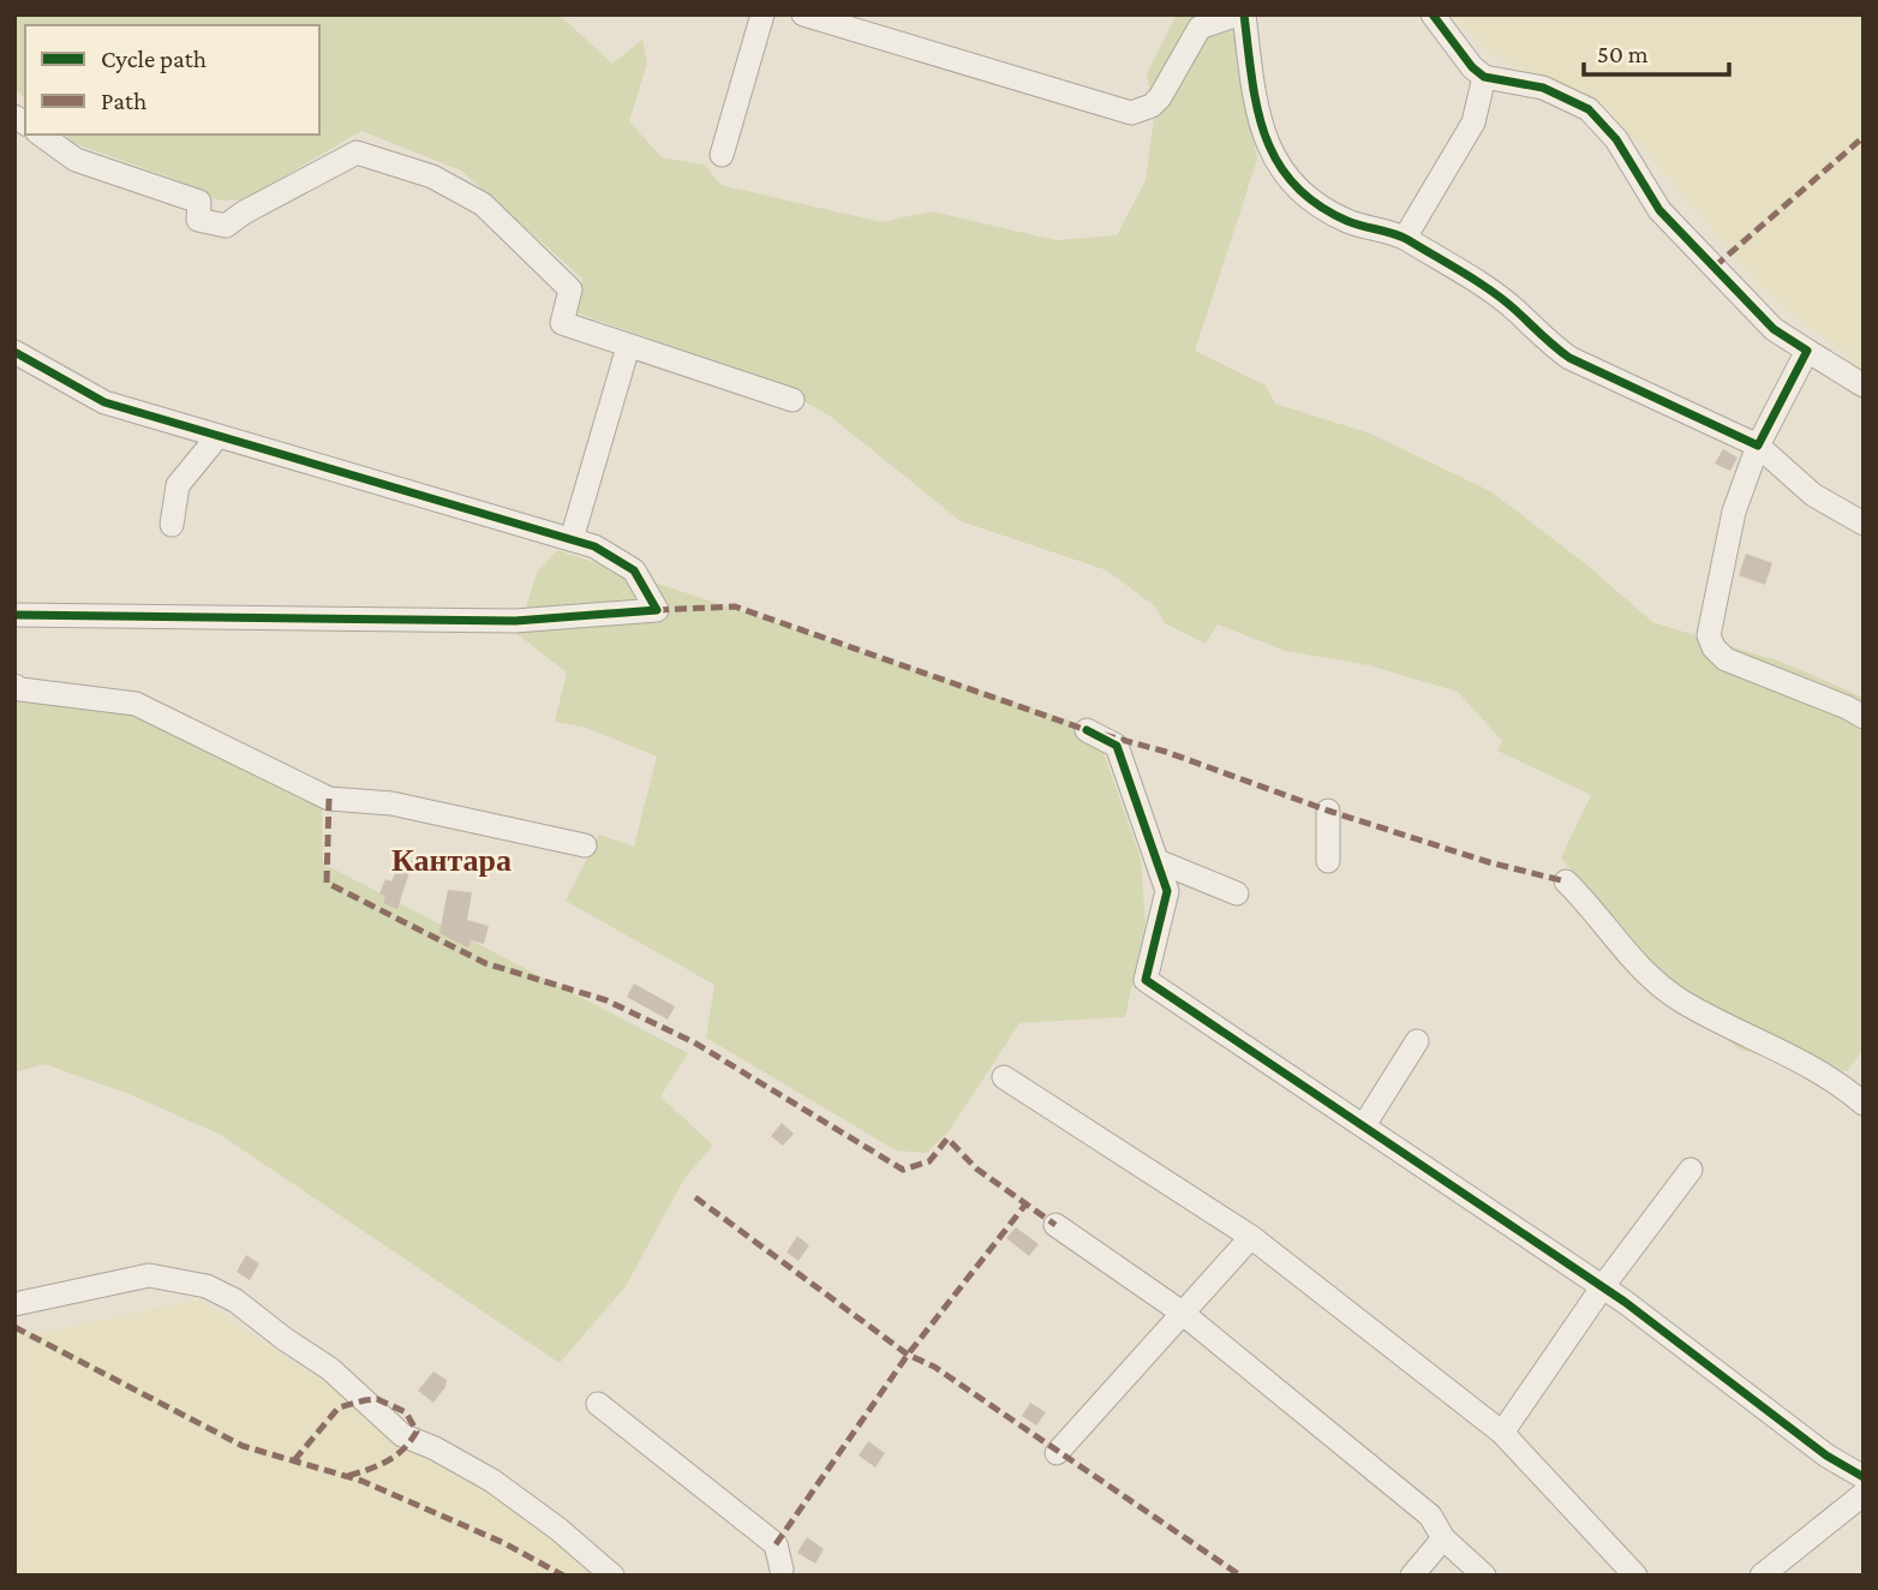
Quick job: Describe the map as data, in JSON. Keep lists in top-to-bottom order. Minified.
{"districts":["Кантара"],"legend":["Cycle path","Path"],"scale_bar":"50 m"}
